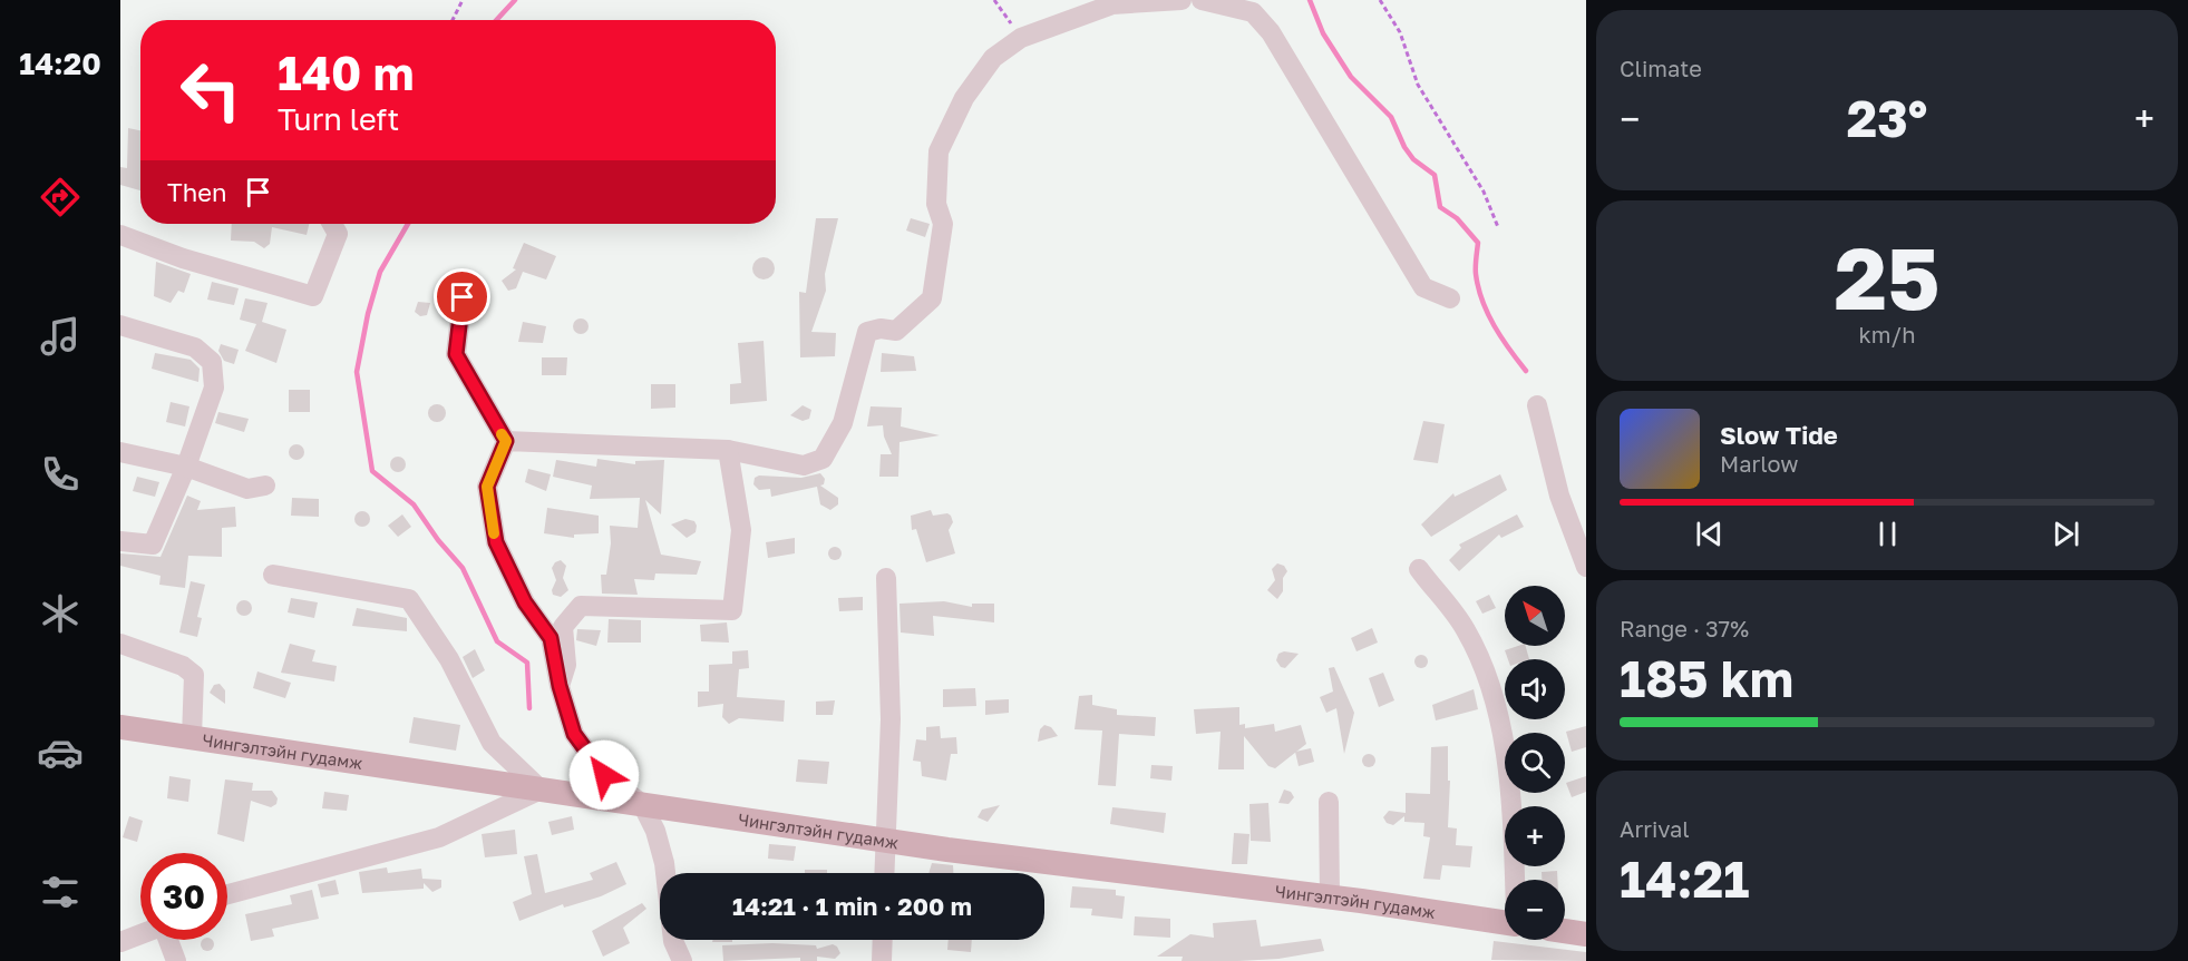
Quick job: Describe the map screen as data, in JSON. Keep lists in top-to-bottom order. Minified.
{"streets":{"main road":["Чингэлтэйн гудамж"]},"north":"top left","page":{"tabs":"14:20","tile":["Climate",["25","km/h"],["Range · 37%","185 km"],["Arrival","14:21"]],"turn":["140 m","Turn left"],"heat":["−","23°","+"],"then":"Then","song":["Slow Tide","Marlow"],"map_buttons":["+","−"],"limit":"30","trip":"14:21 · 1 min · 200 m"}}
